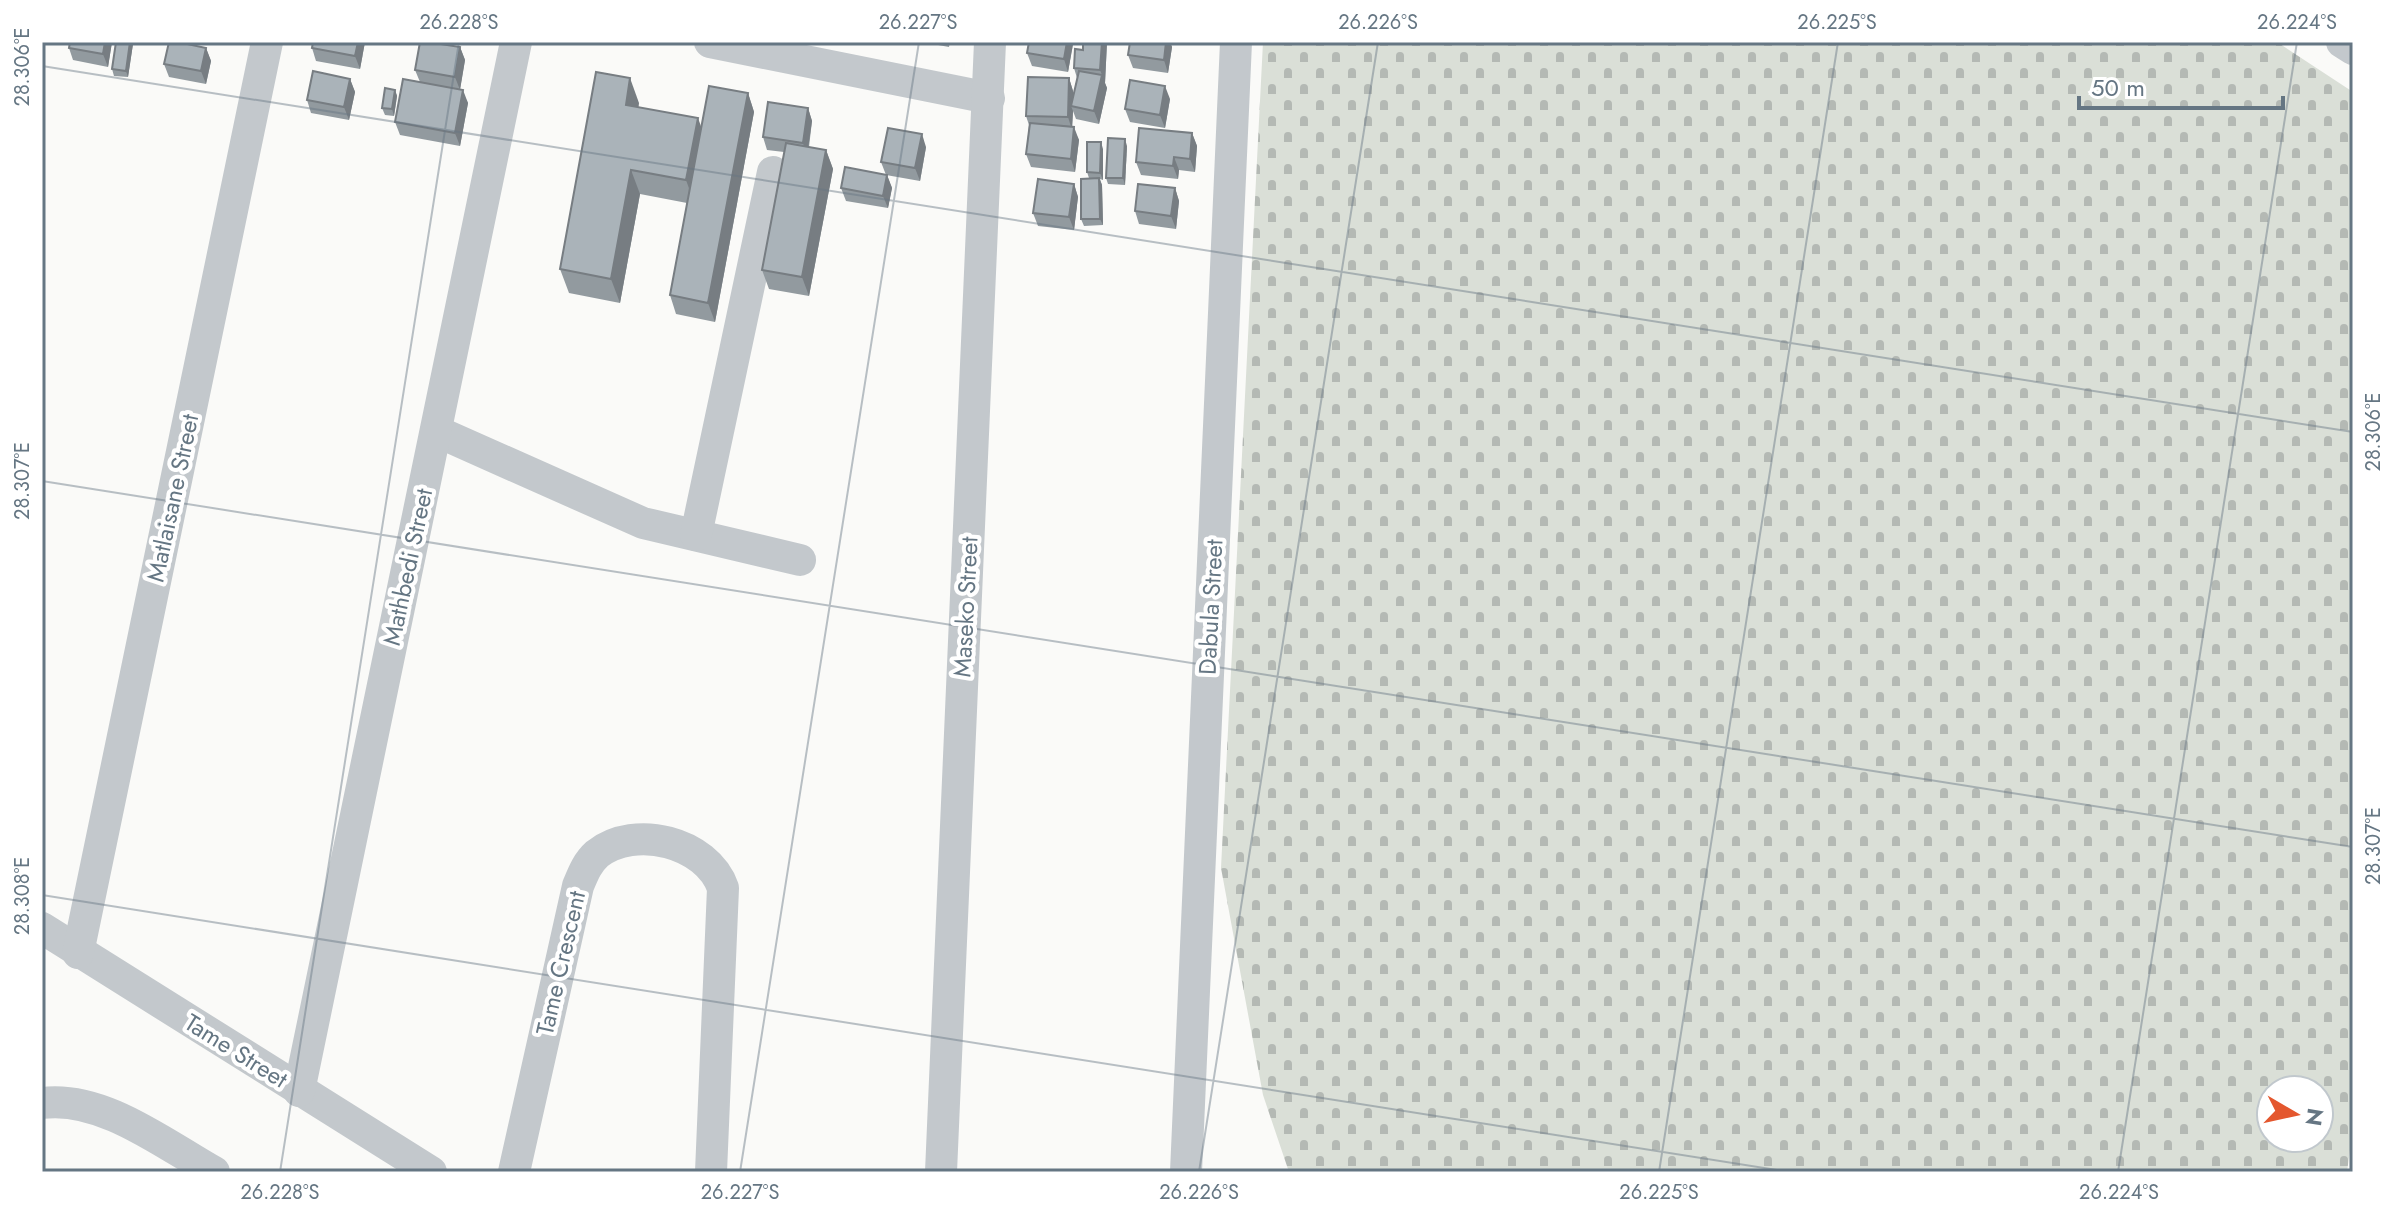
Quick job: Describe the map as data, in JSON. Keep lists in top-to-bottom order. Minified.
{"streets":{"street":["Matlaisane Street","Mathbedi Street","Maseko Street","Dabula Street","Tame Crescent","Tame Street"]},"crossings":[["Matlaisane Street","Tame Street"],["Mathbedi Street","Tame Street"]],"scale_bar":"50 m","north":"right","coordinates":["26.228°S","26.227°S","26.226°S","26.225°S","26.224°S","28.306°E","28.307°E","28.308°E"]}
